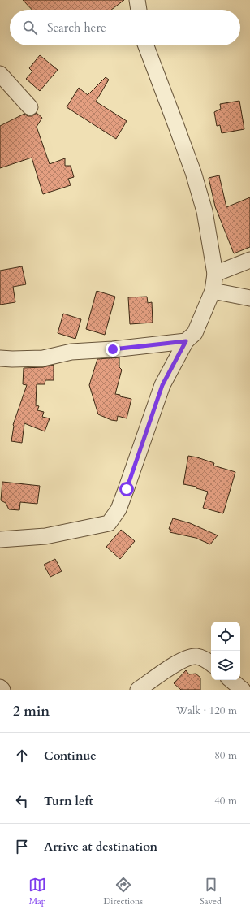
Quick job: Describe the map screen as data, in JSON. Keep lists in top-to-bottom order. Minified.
{"page":{"search":"Search here","heading":["2 min","Walk · 120 m"],"list":[["Continue","80 m"],["Turn left","40 m"],"Arrive at destination"],"nav":["Map","Directions","Saved"]}}
